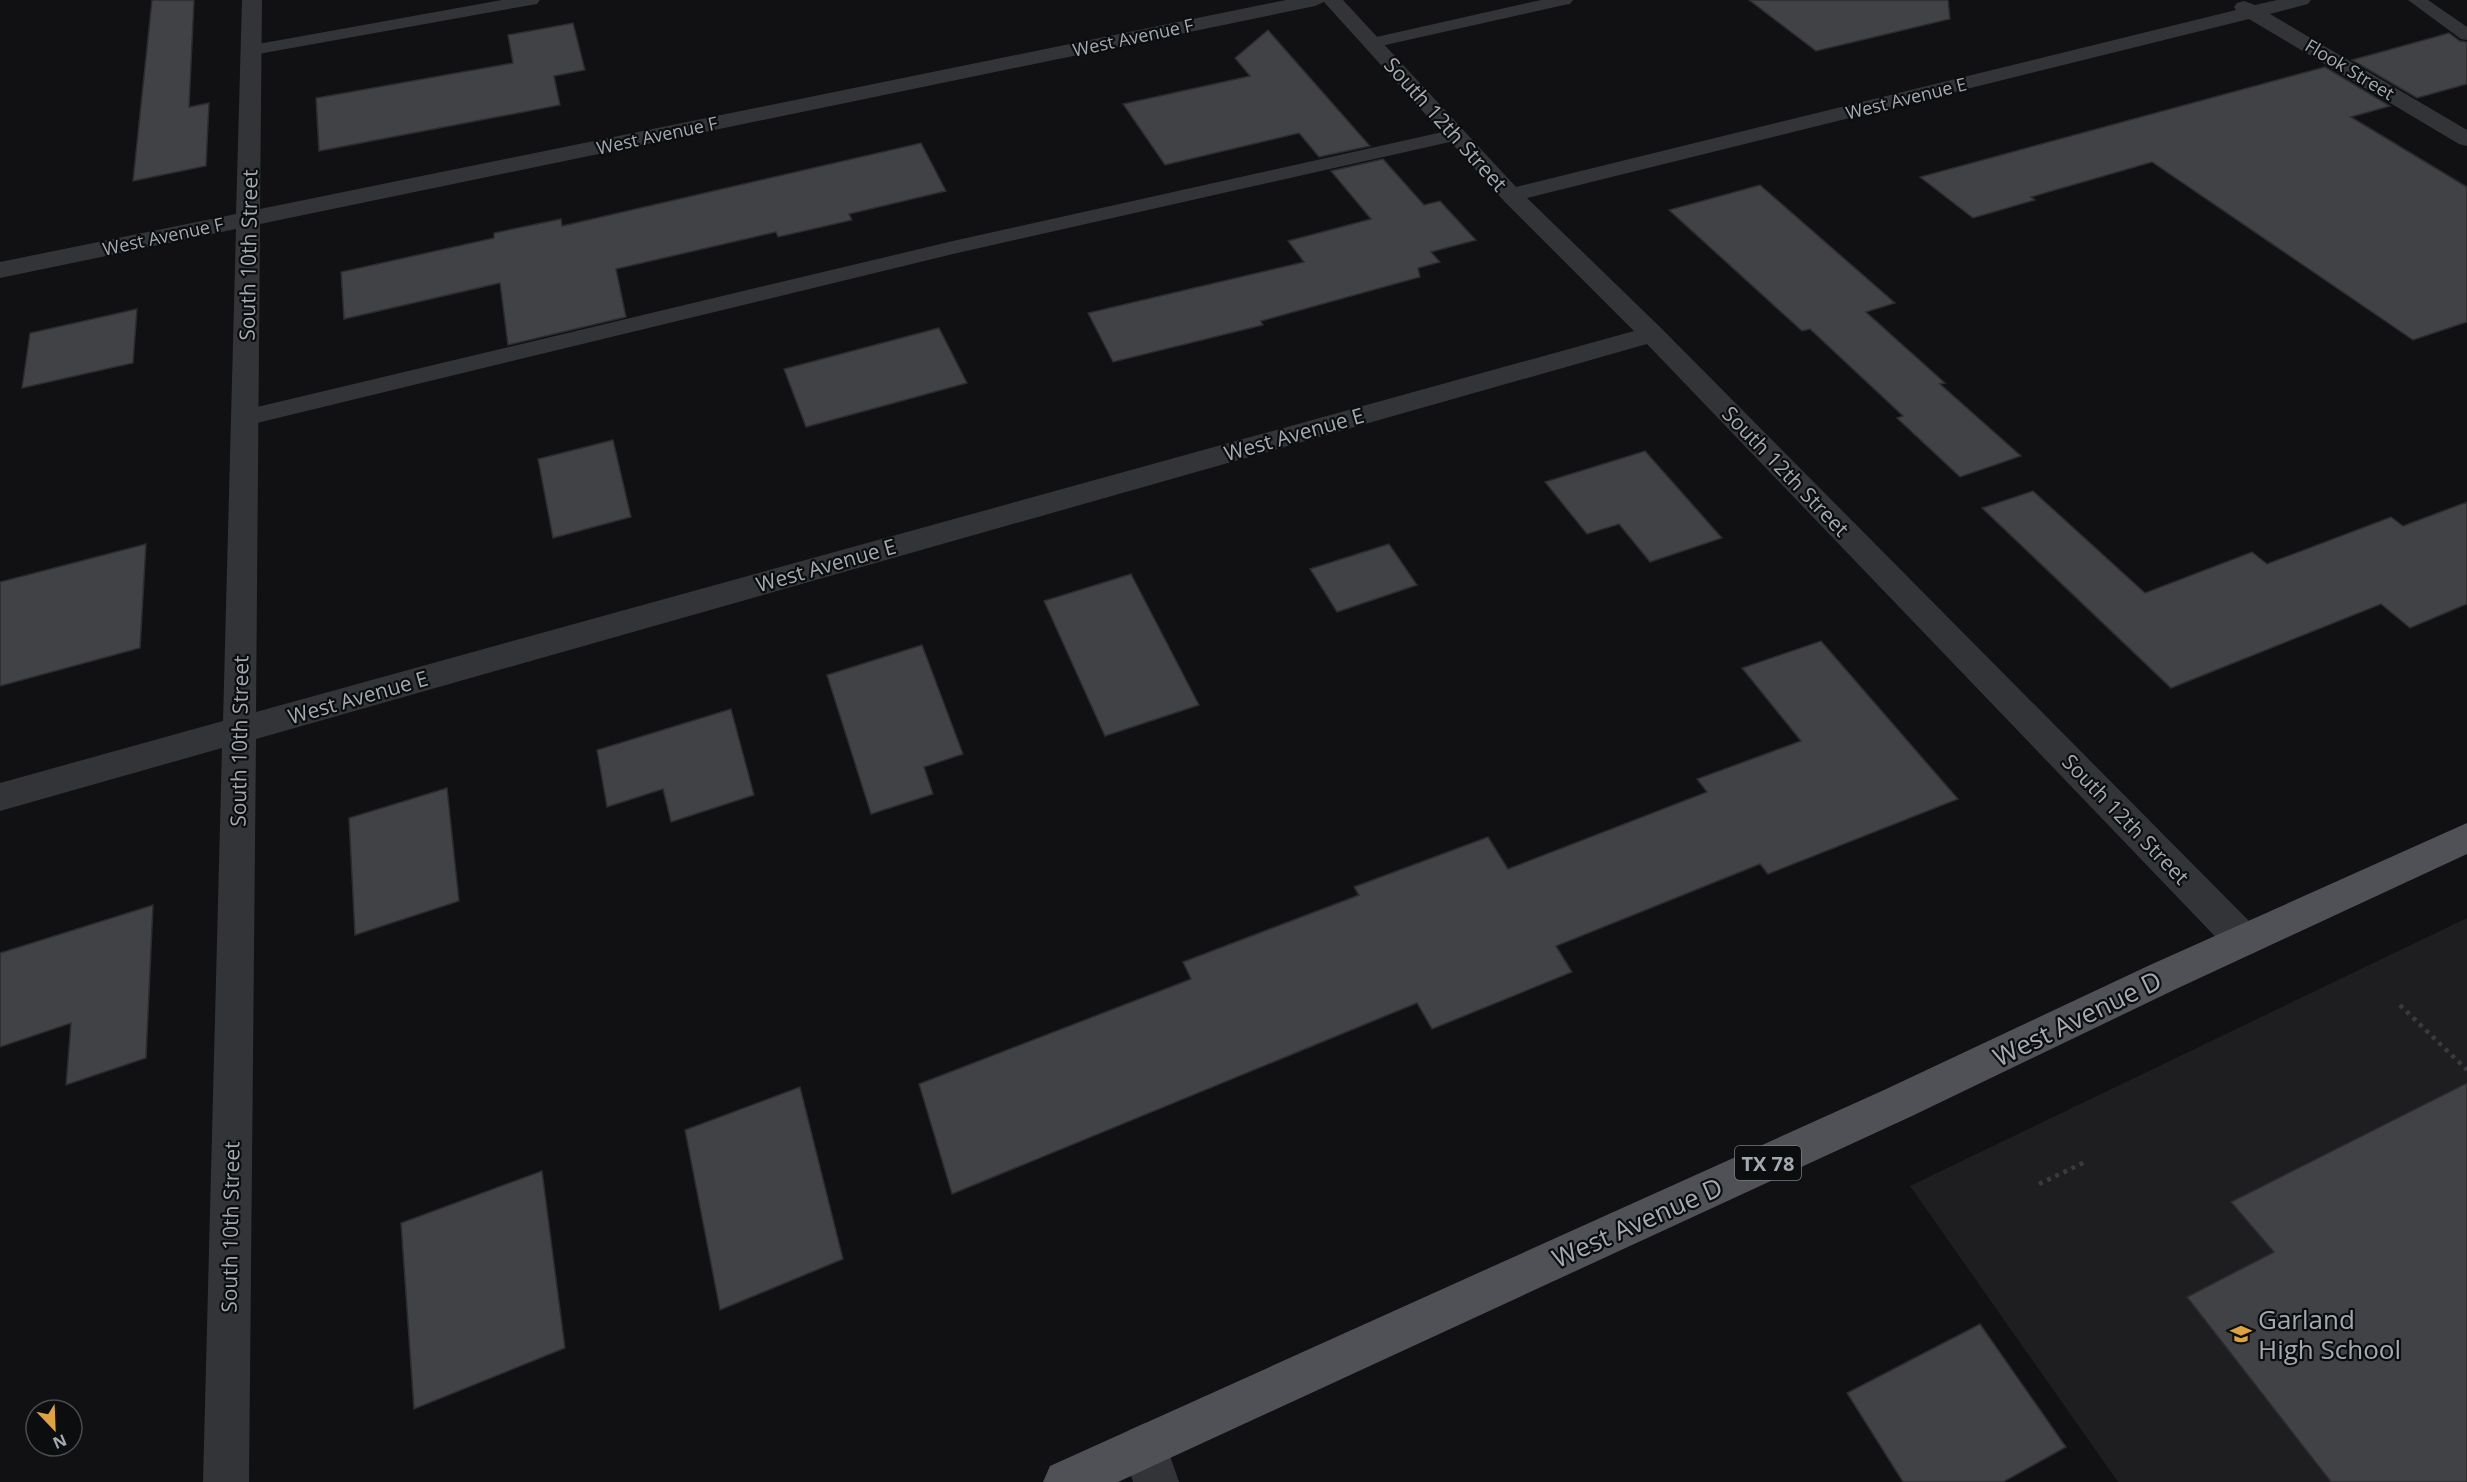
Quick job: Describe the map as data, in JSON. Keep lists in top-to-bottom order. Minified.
{"streets":{"main road":["West Avenue D","TX 78"],"street":["West Avenue F","Flook Street","West Avenue E","South 12th Street","South 10th Street"]},"crossings":[["West Avenue F","South 10th Street"],["Flook Street","West Avenue E"],["West Avenue E","South 12th Street"],["West Avenue E","South 10th Street"],["South 12th Street","West Avenue D"]],"places":{"school or university":["Garland High School"]},"north":"bottom right"}
